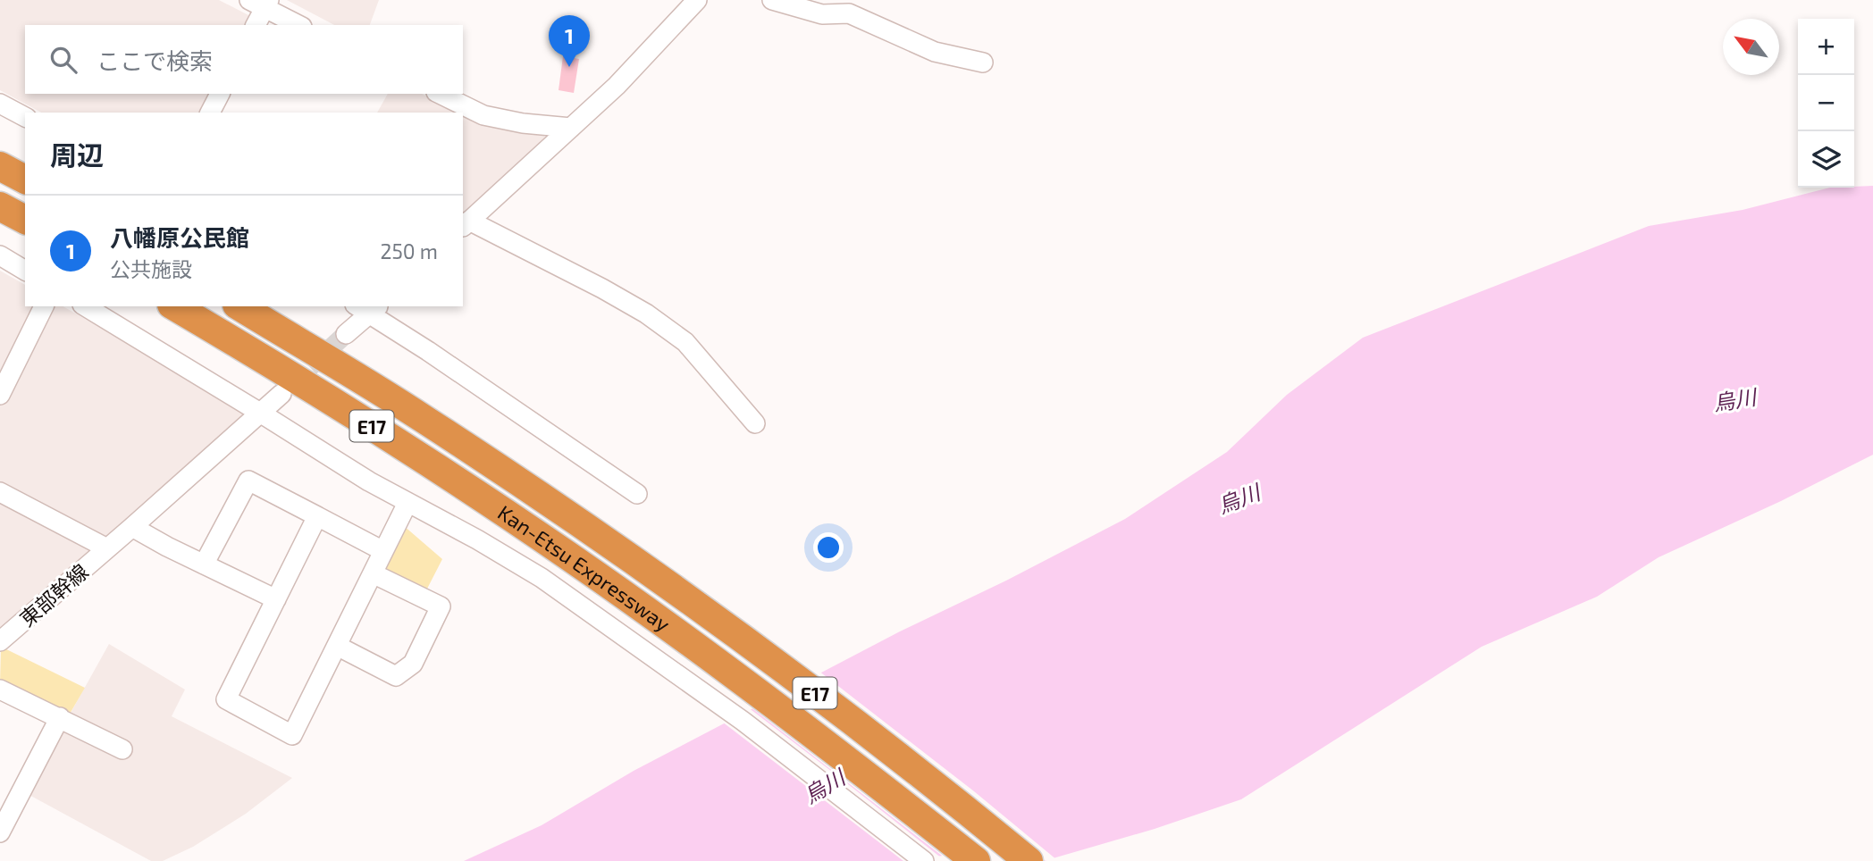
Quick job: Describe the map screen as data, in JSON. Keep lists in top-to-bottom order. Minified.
{"streets":{"highway":["E17","Kan-Etsu Expressway"],"street":["東部幹線"]},"water":["烏川"],"north":"top left","page":{"pins":"1","map_buttons":["+","−"],"search":"ここで検索","heading":"周辺","list":[{"mark":"1","name":"八幡原公民館","note":"公共施設","value":"250 m"}]}}
